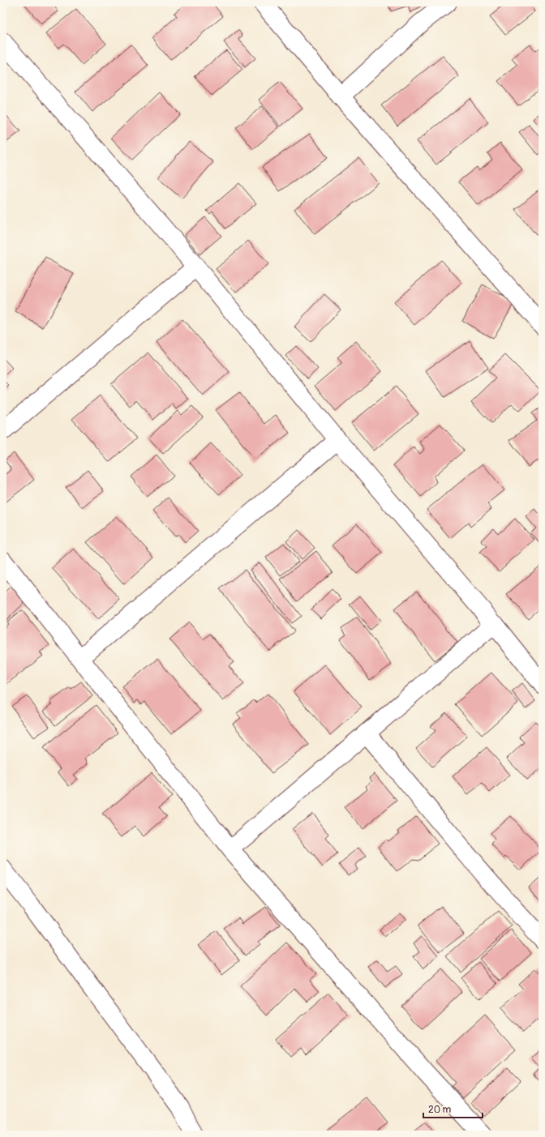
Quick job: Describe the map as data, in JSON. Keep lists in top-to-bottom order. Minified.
{"scale_bar":"20 m"}
